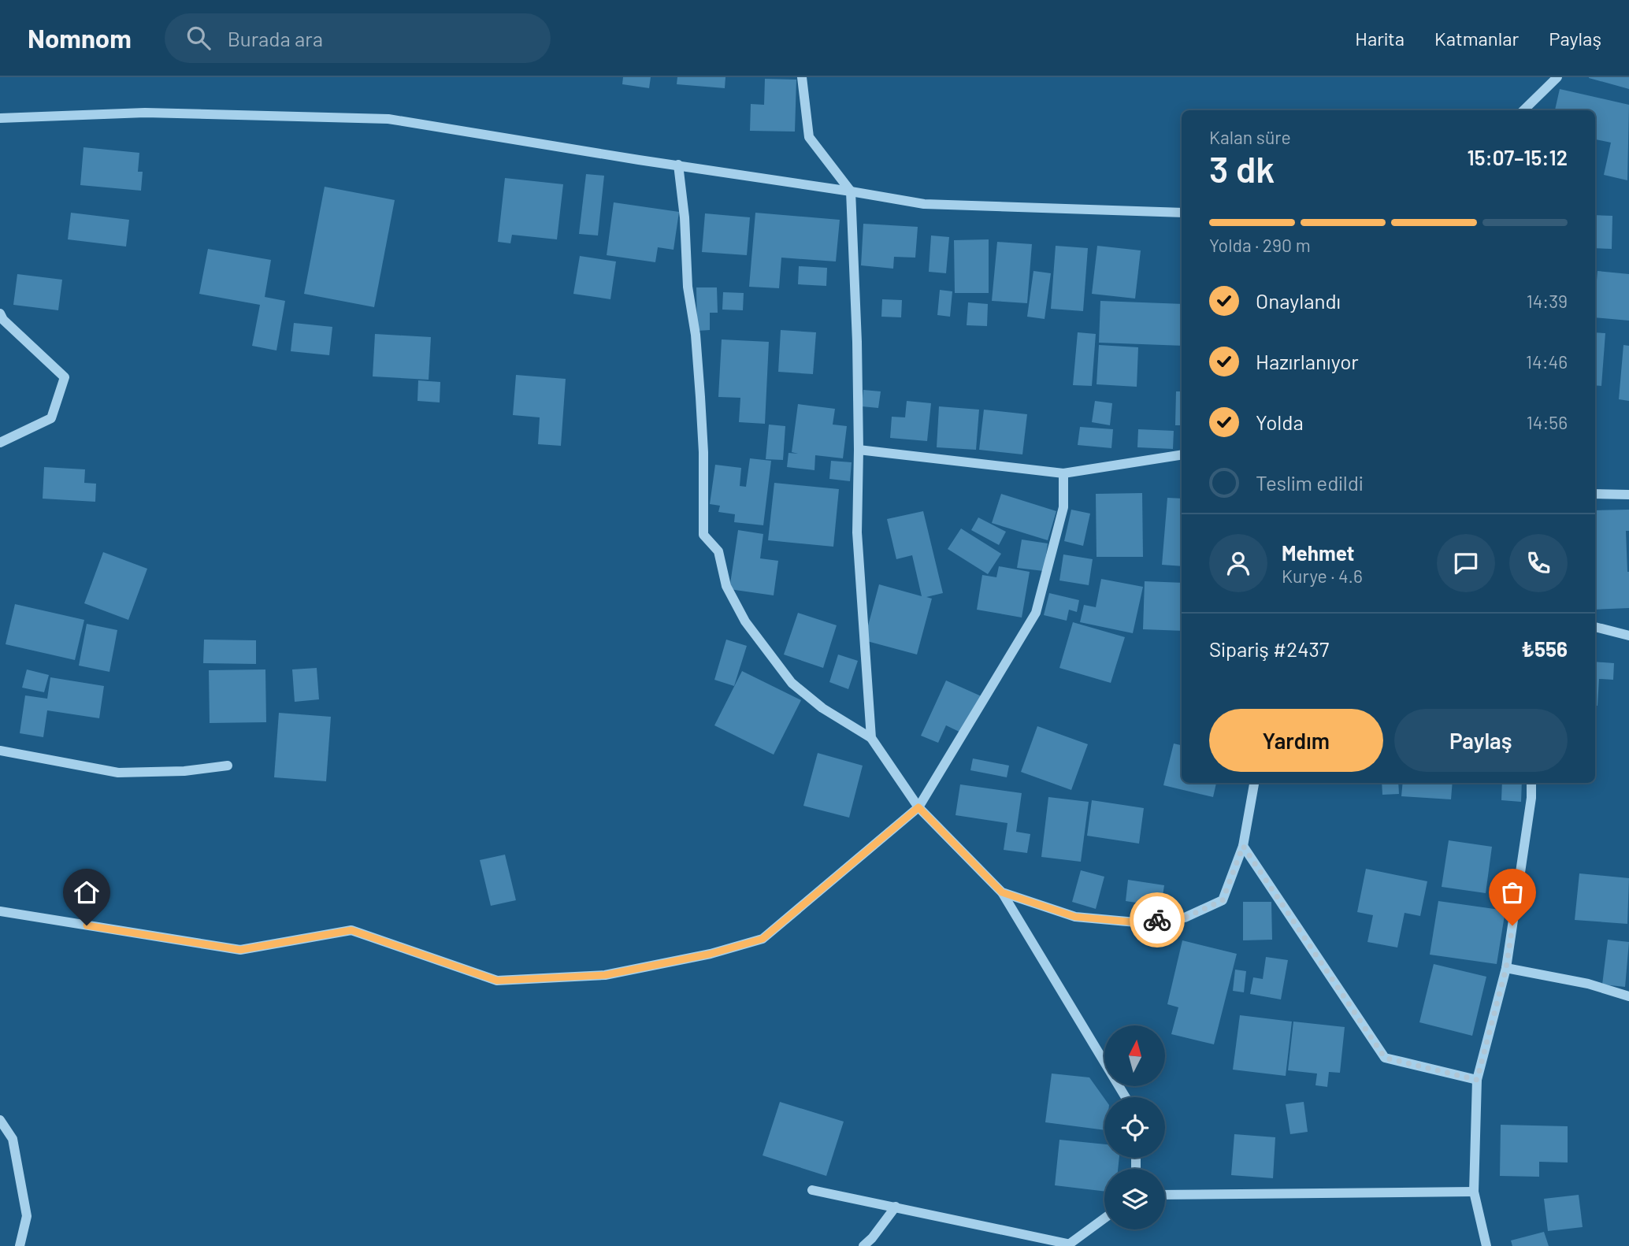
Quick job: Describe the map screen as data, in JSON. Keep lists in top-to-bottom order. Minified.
{"north":"top","page":{"header":"Nomnom","search":"Burada ara","nav":["Harita","Katmanlar","Paylaş"],"heading":["3 dk","Kalan süre","15:07–15:12"],"panel":["Mehmet","Kurye · 4.6","Sipariş #2437","₺556"],"bar":"Yolda · 290 m","list":[["Onaylandı","14:39"],["Hazırlanıyor","14:46"],["Yolda","14:56"],"Teslim edildi"],"buttons":["Yardım","Paylaş"]}}
